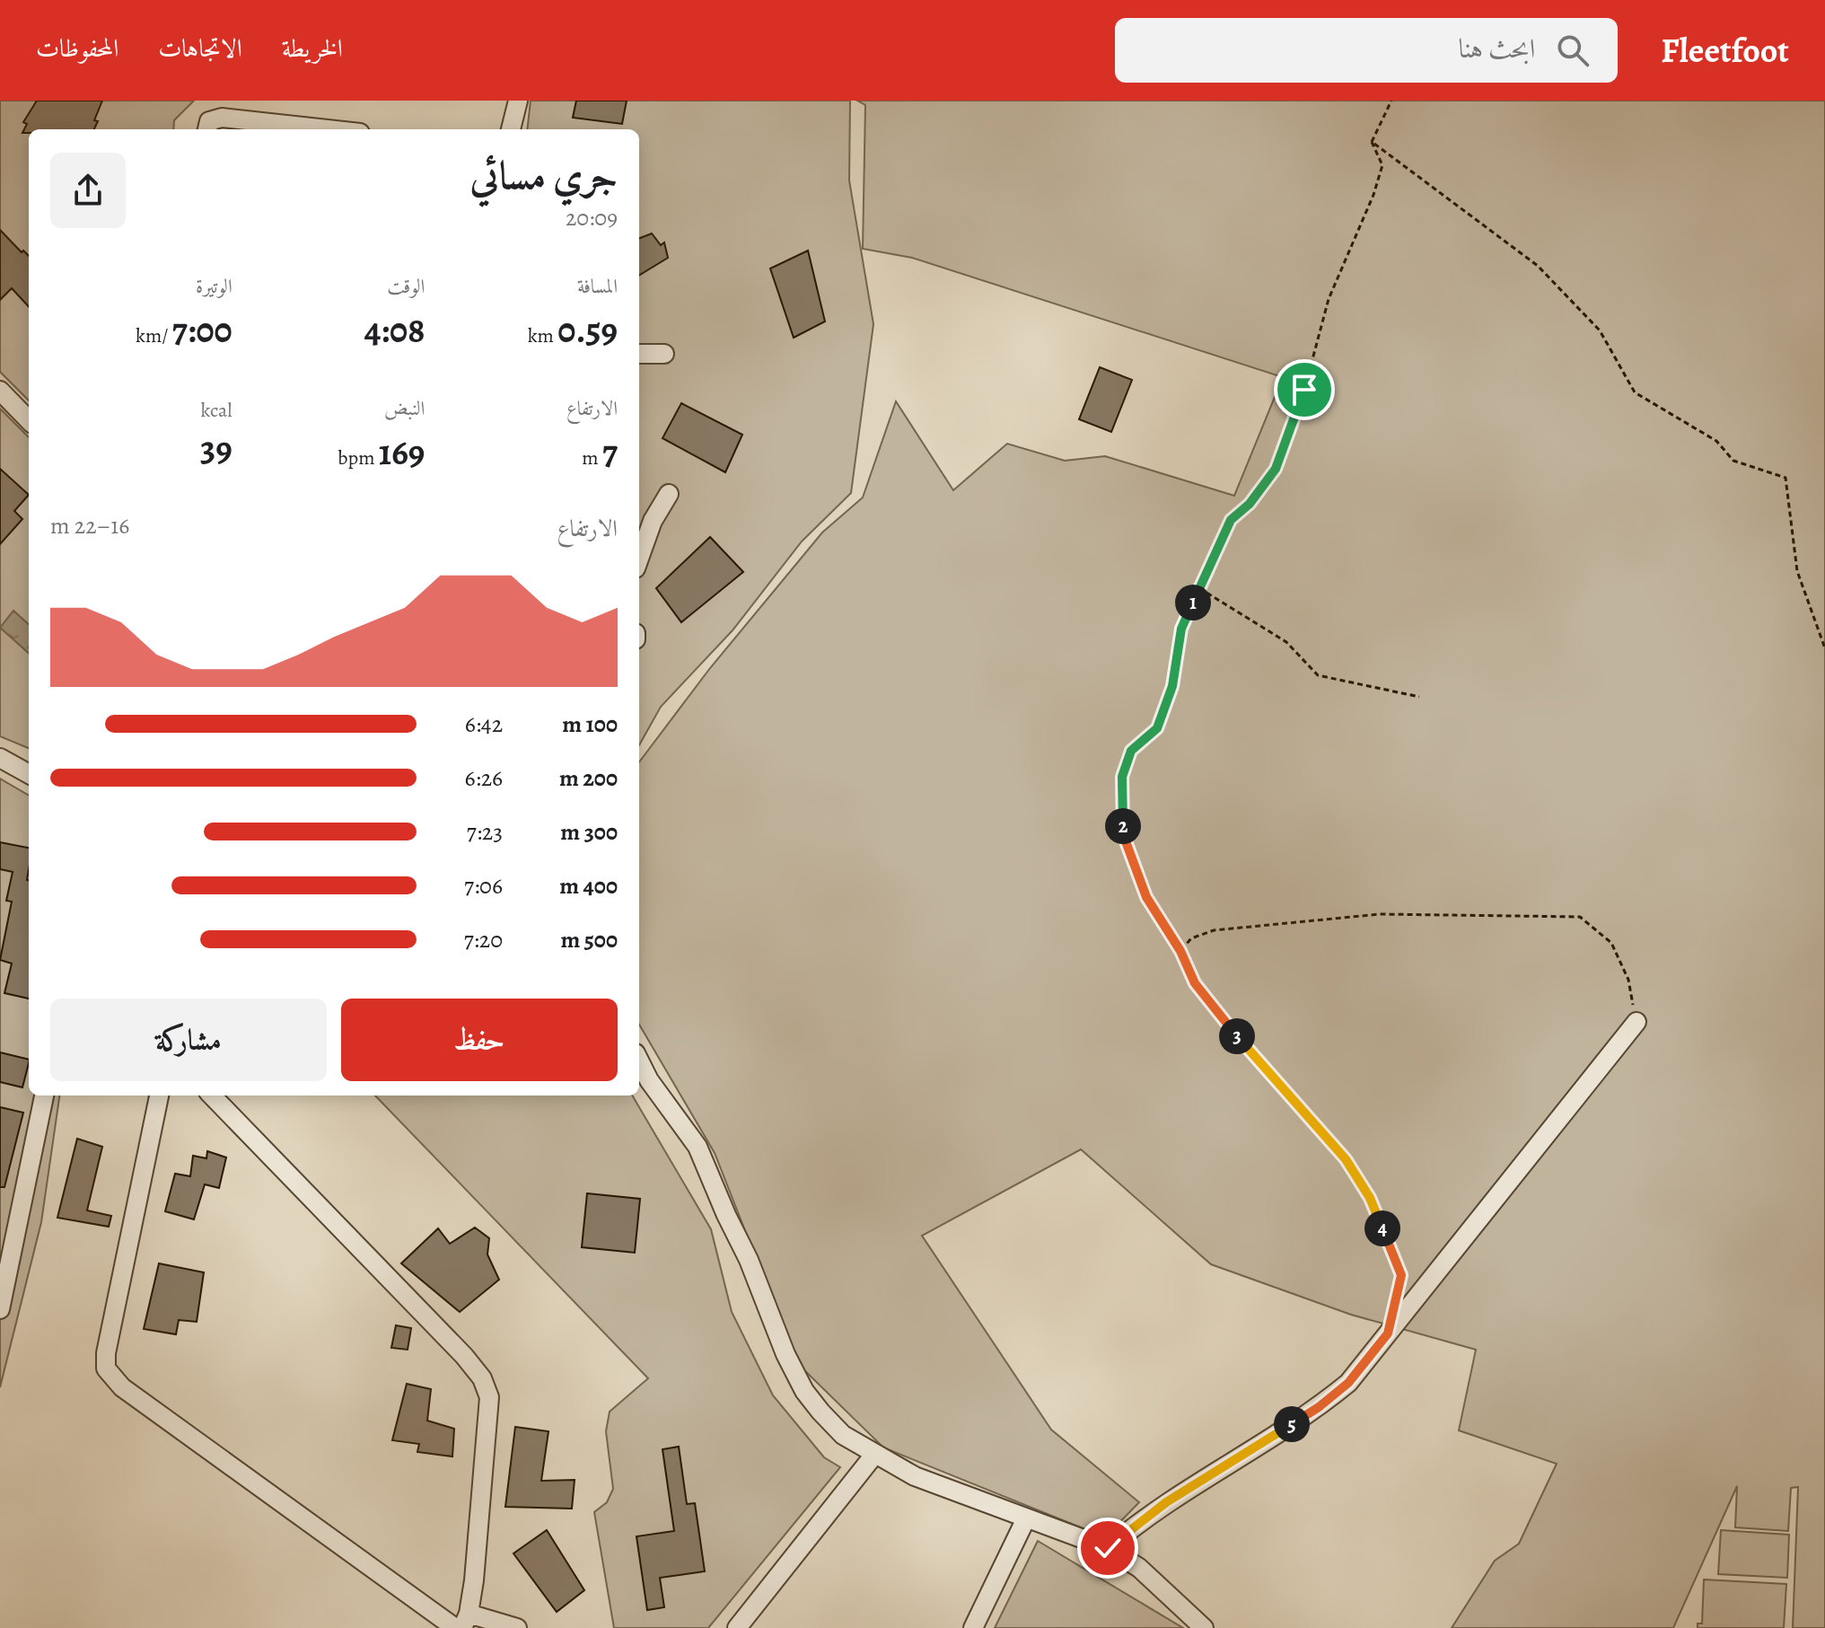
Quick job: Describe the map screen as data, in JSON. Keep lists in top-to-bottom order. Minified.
{"page":{"header":"Fleetfoot","search":"ابحث هنا","nav":["الخريطة","الاتجاهات","المحفوظات"],"heading":["جري مسائي","20:09"],"stats":[["المسافة","0.59 km"],["الوقت","4:08"],["الوتيرة","7:00 /km"],["الارتفاع","7 m"],["النبض","169 bpm"],["kcal","39"]],"chart":["الارتفاع","16–22 m"],"pins":["1","2","3","4","5"],"list":[{"name":"100 m","note":"6:42"},{"name":"200 m","note":"6:26"},{"name":"300 m","note":"7:23"},{"name":"400 m","note":"7:06"},{"name":"500 m","note":"7:20"}],"buttons":["حفظ","مشاركة"]}}
